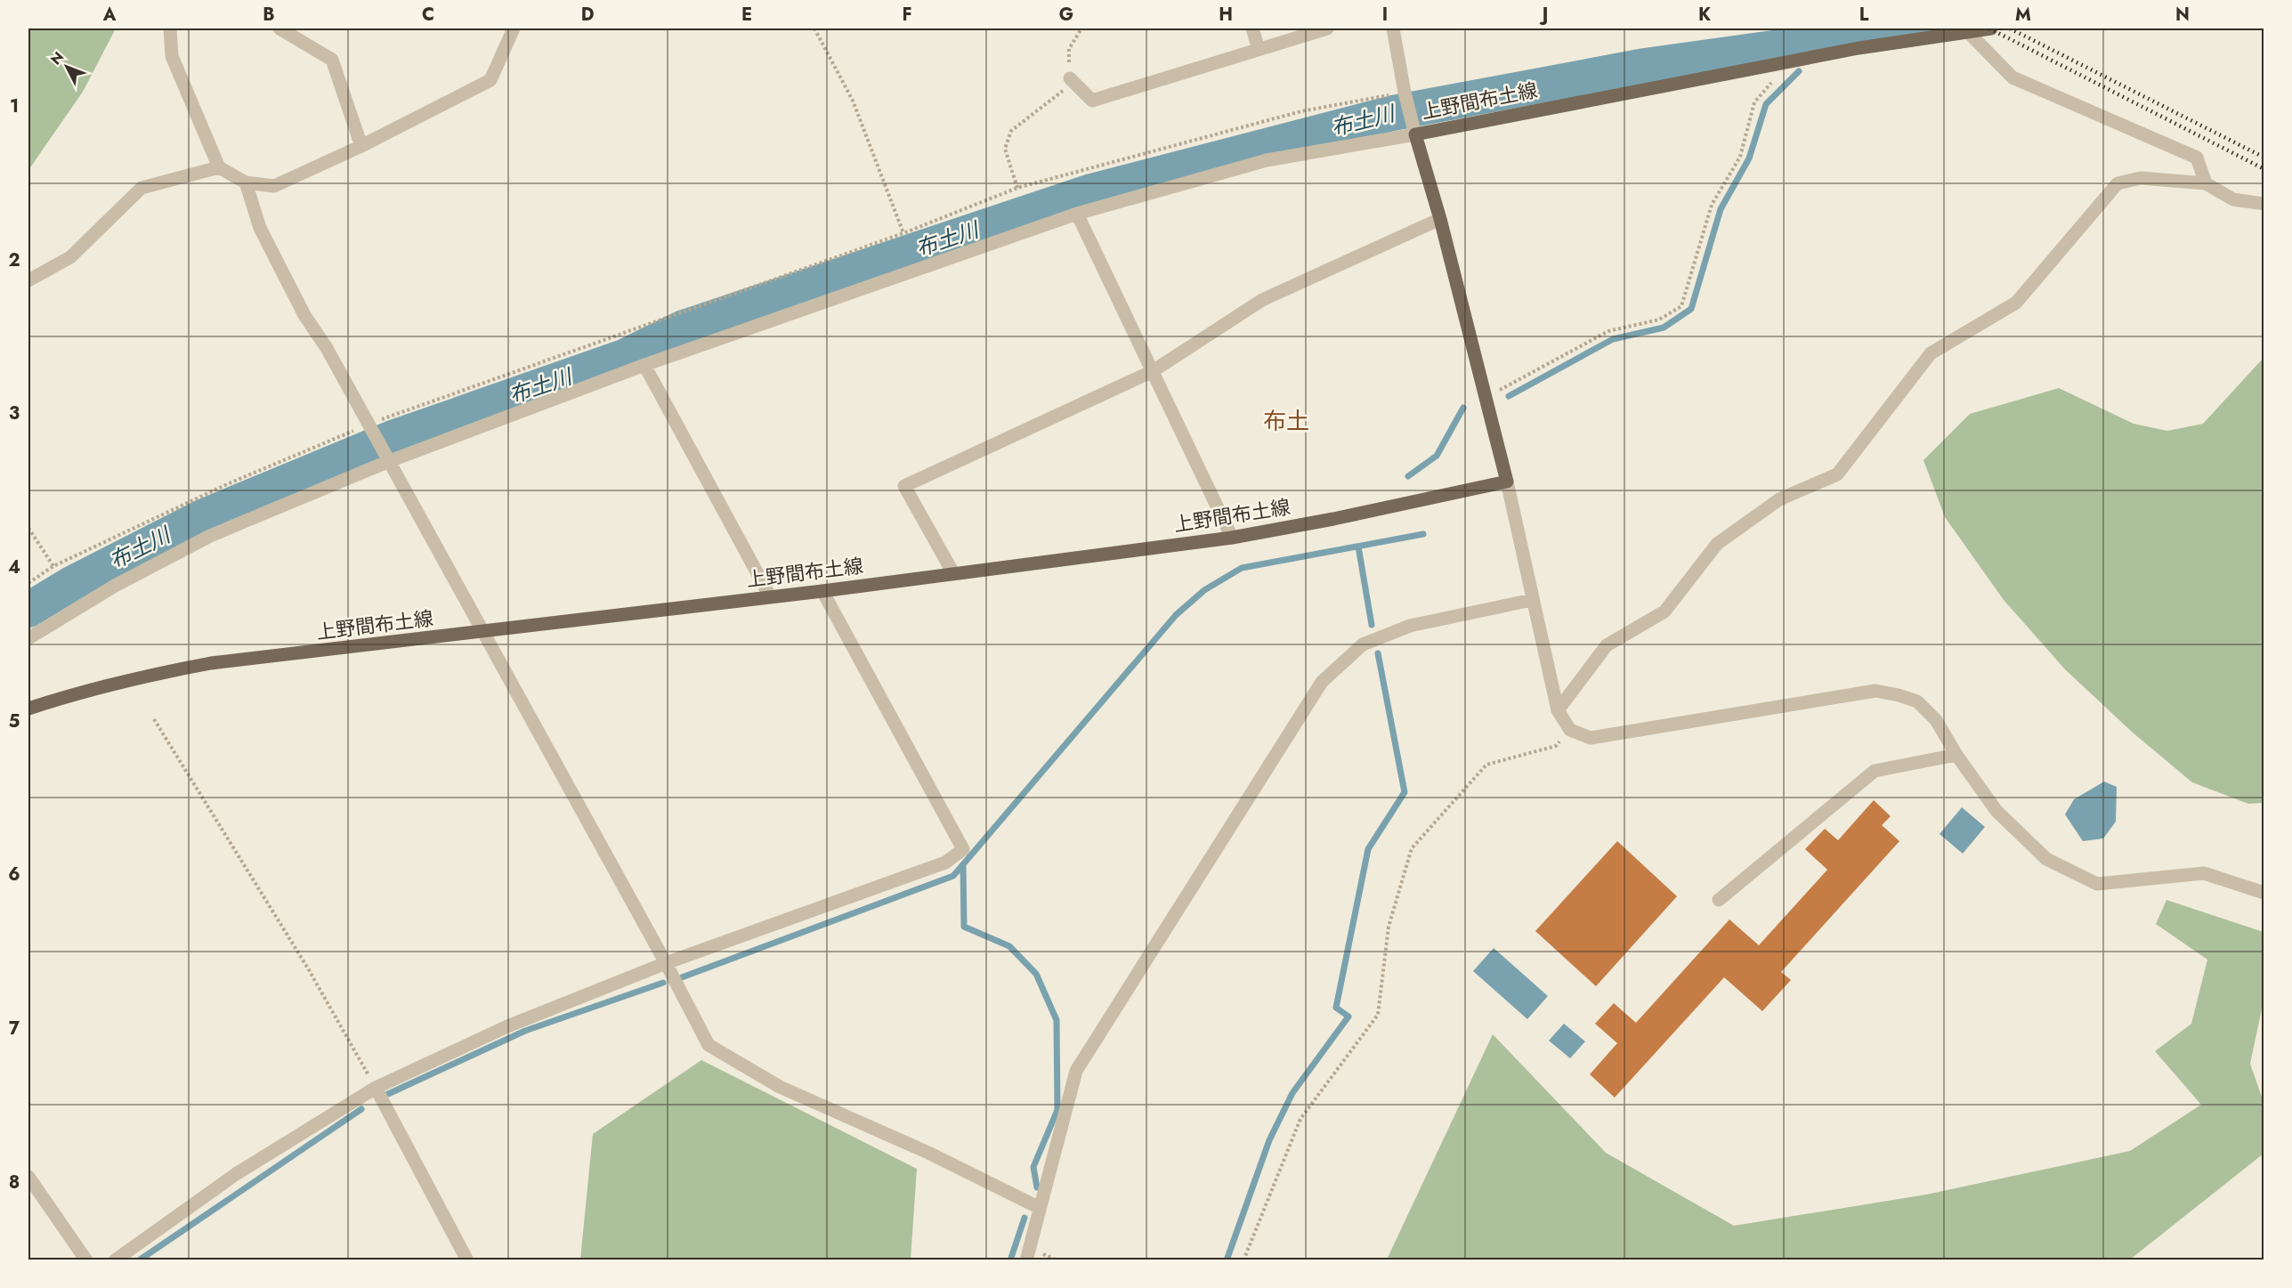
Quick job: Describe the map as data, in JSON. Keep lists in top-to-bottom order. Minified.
{"streets":{"main road":["上野間布土線"]},"districts":["布土"],"water":["布土川"],"north":"top left","grid":{"columns":["A","B","C","D","E","F","G","H","I","J","K","L","M","N"],"rows":["1","2","3","4","5","6","7","8"]}}
